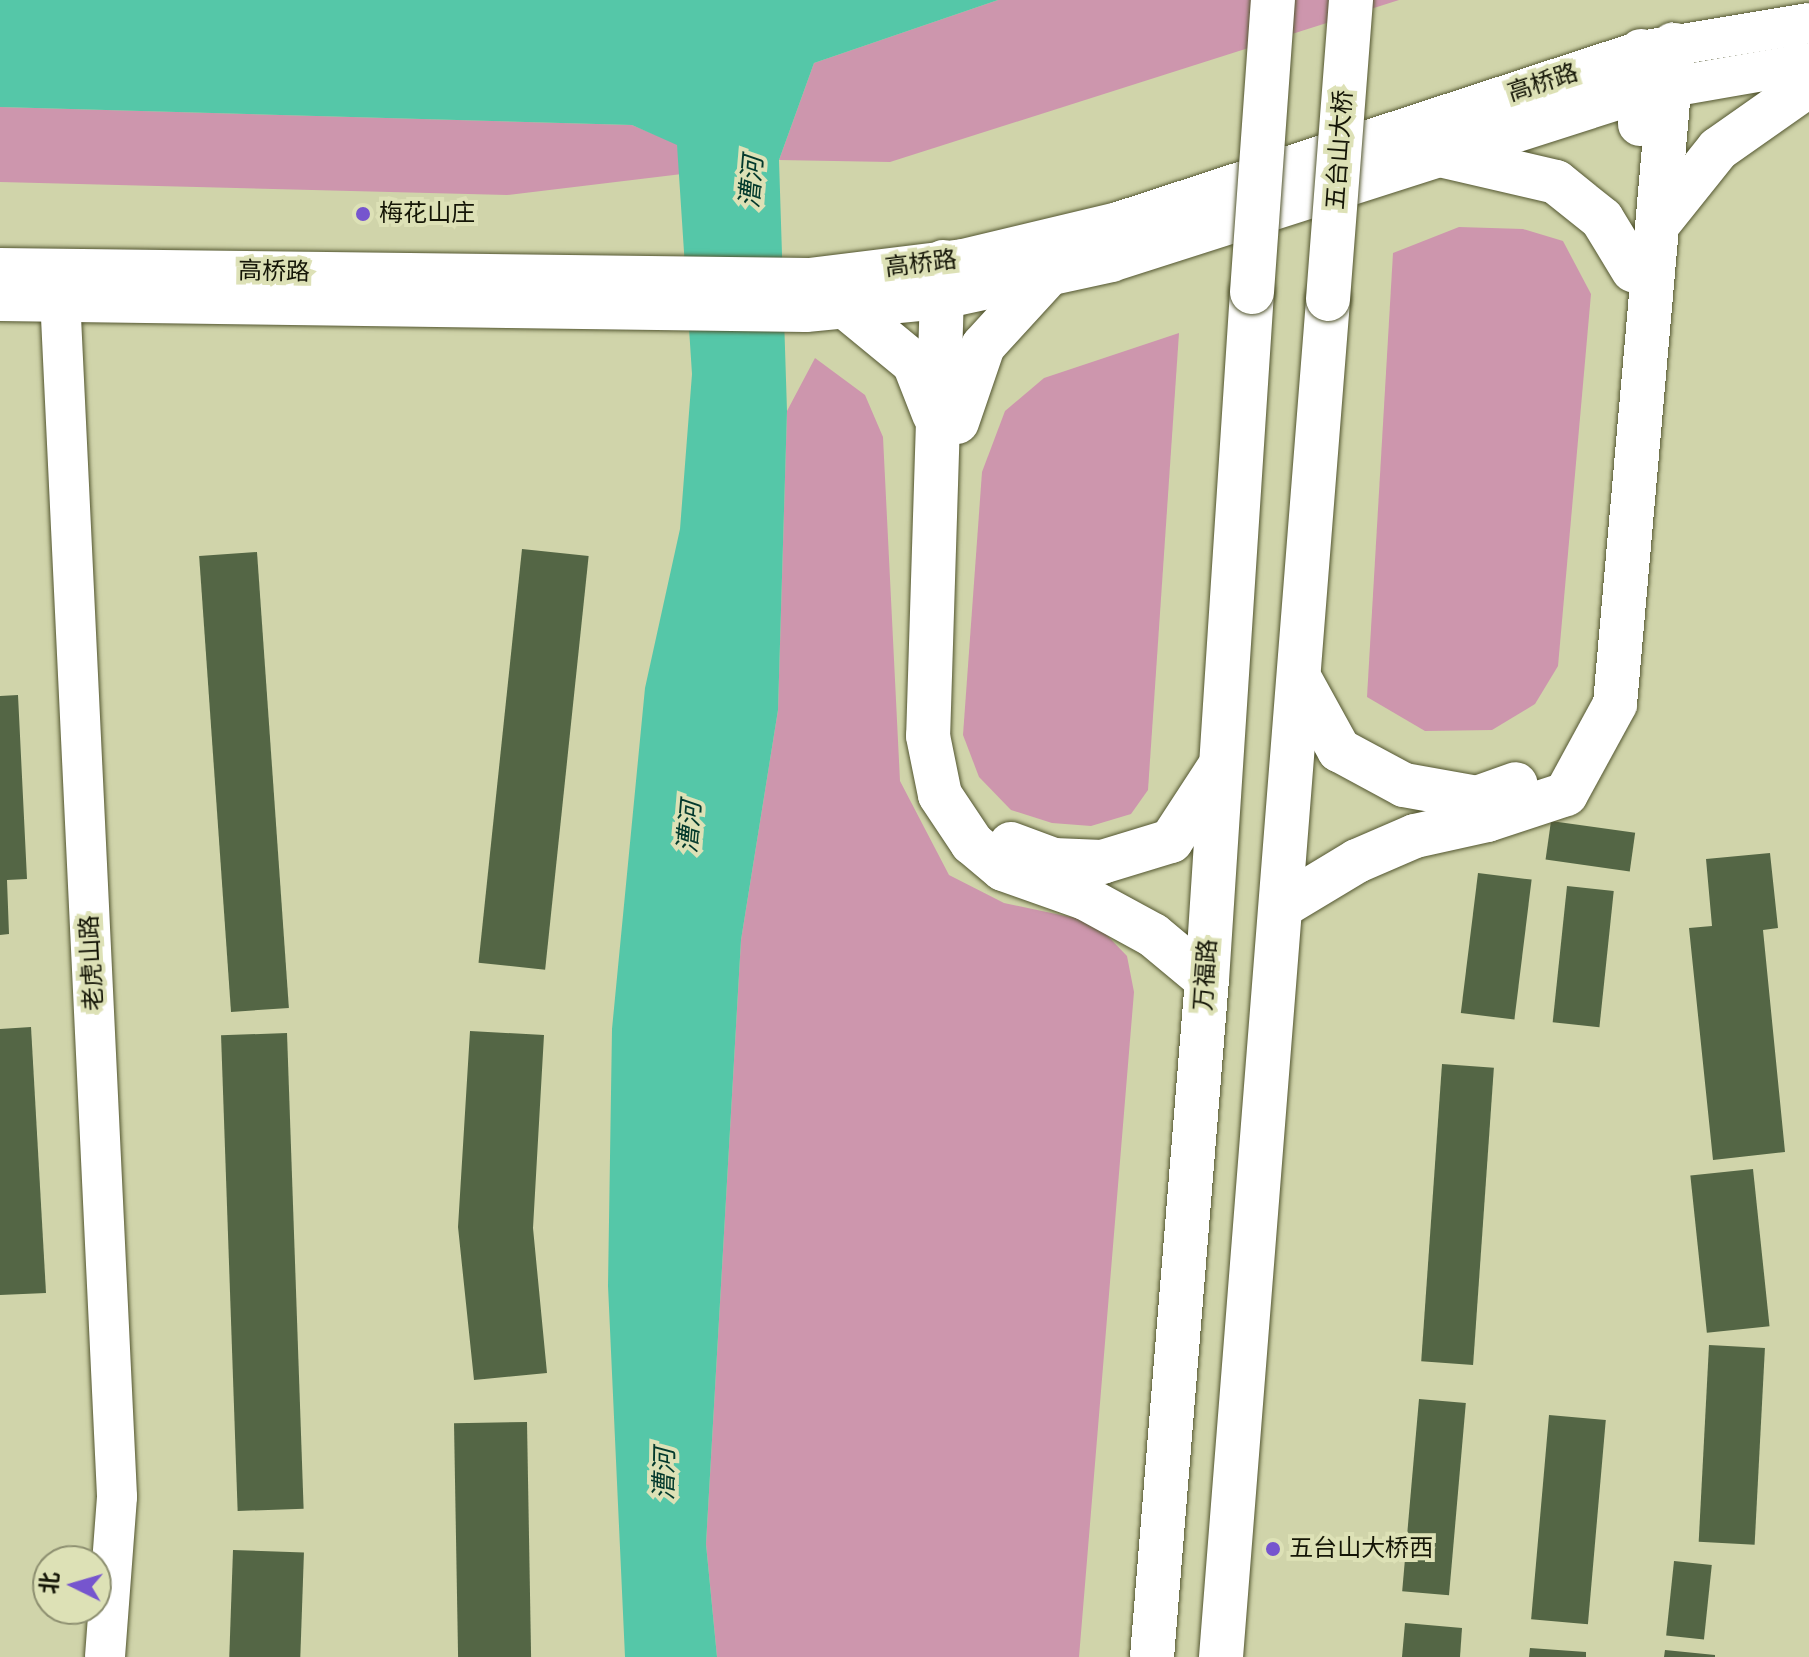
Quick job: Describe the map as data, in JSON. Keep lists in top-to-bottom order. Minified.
{"streets":{"main road":["高桥路","五台山大桥","老虎山路","万福路"]},"crossings":[["高桥路","老虎山路"]],"water":["漕河"],"places":["梅花山庄","五台山大桥西"],"north":"left"}
